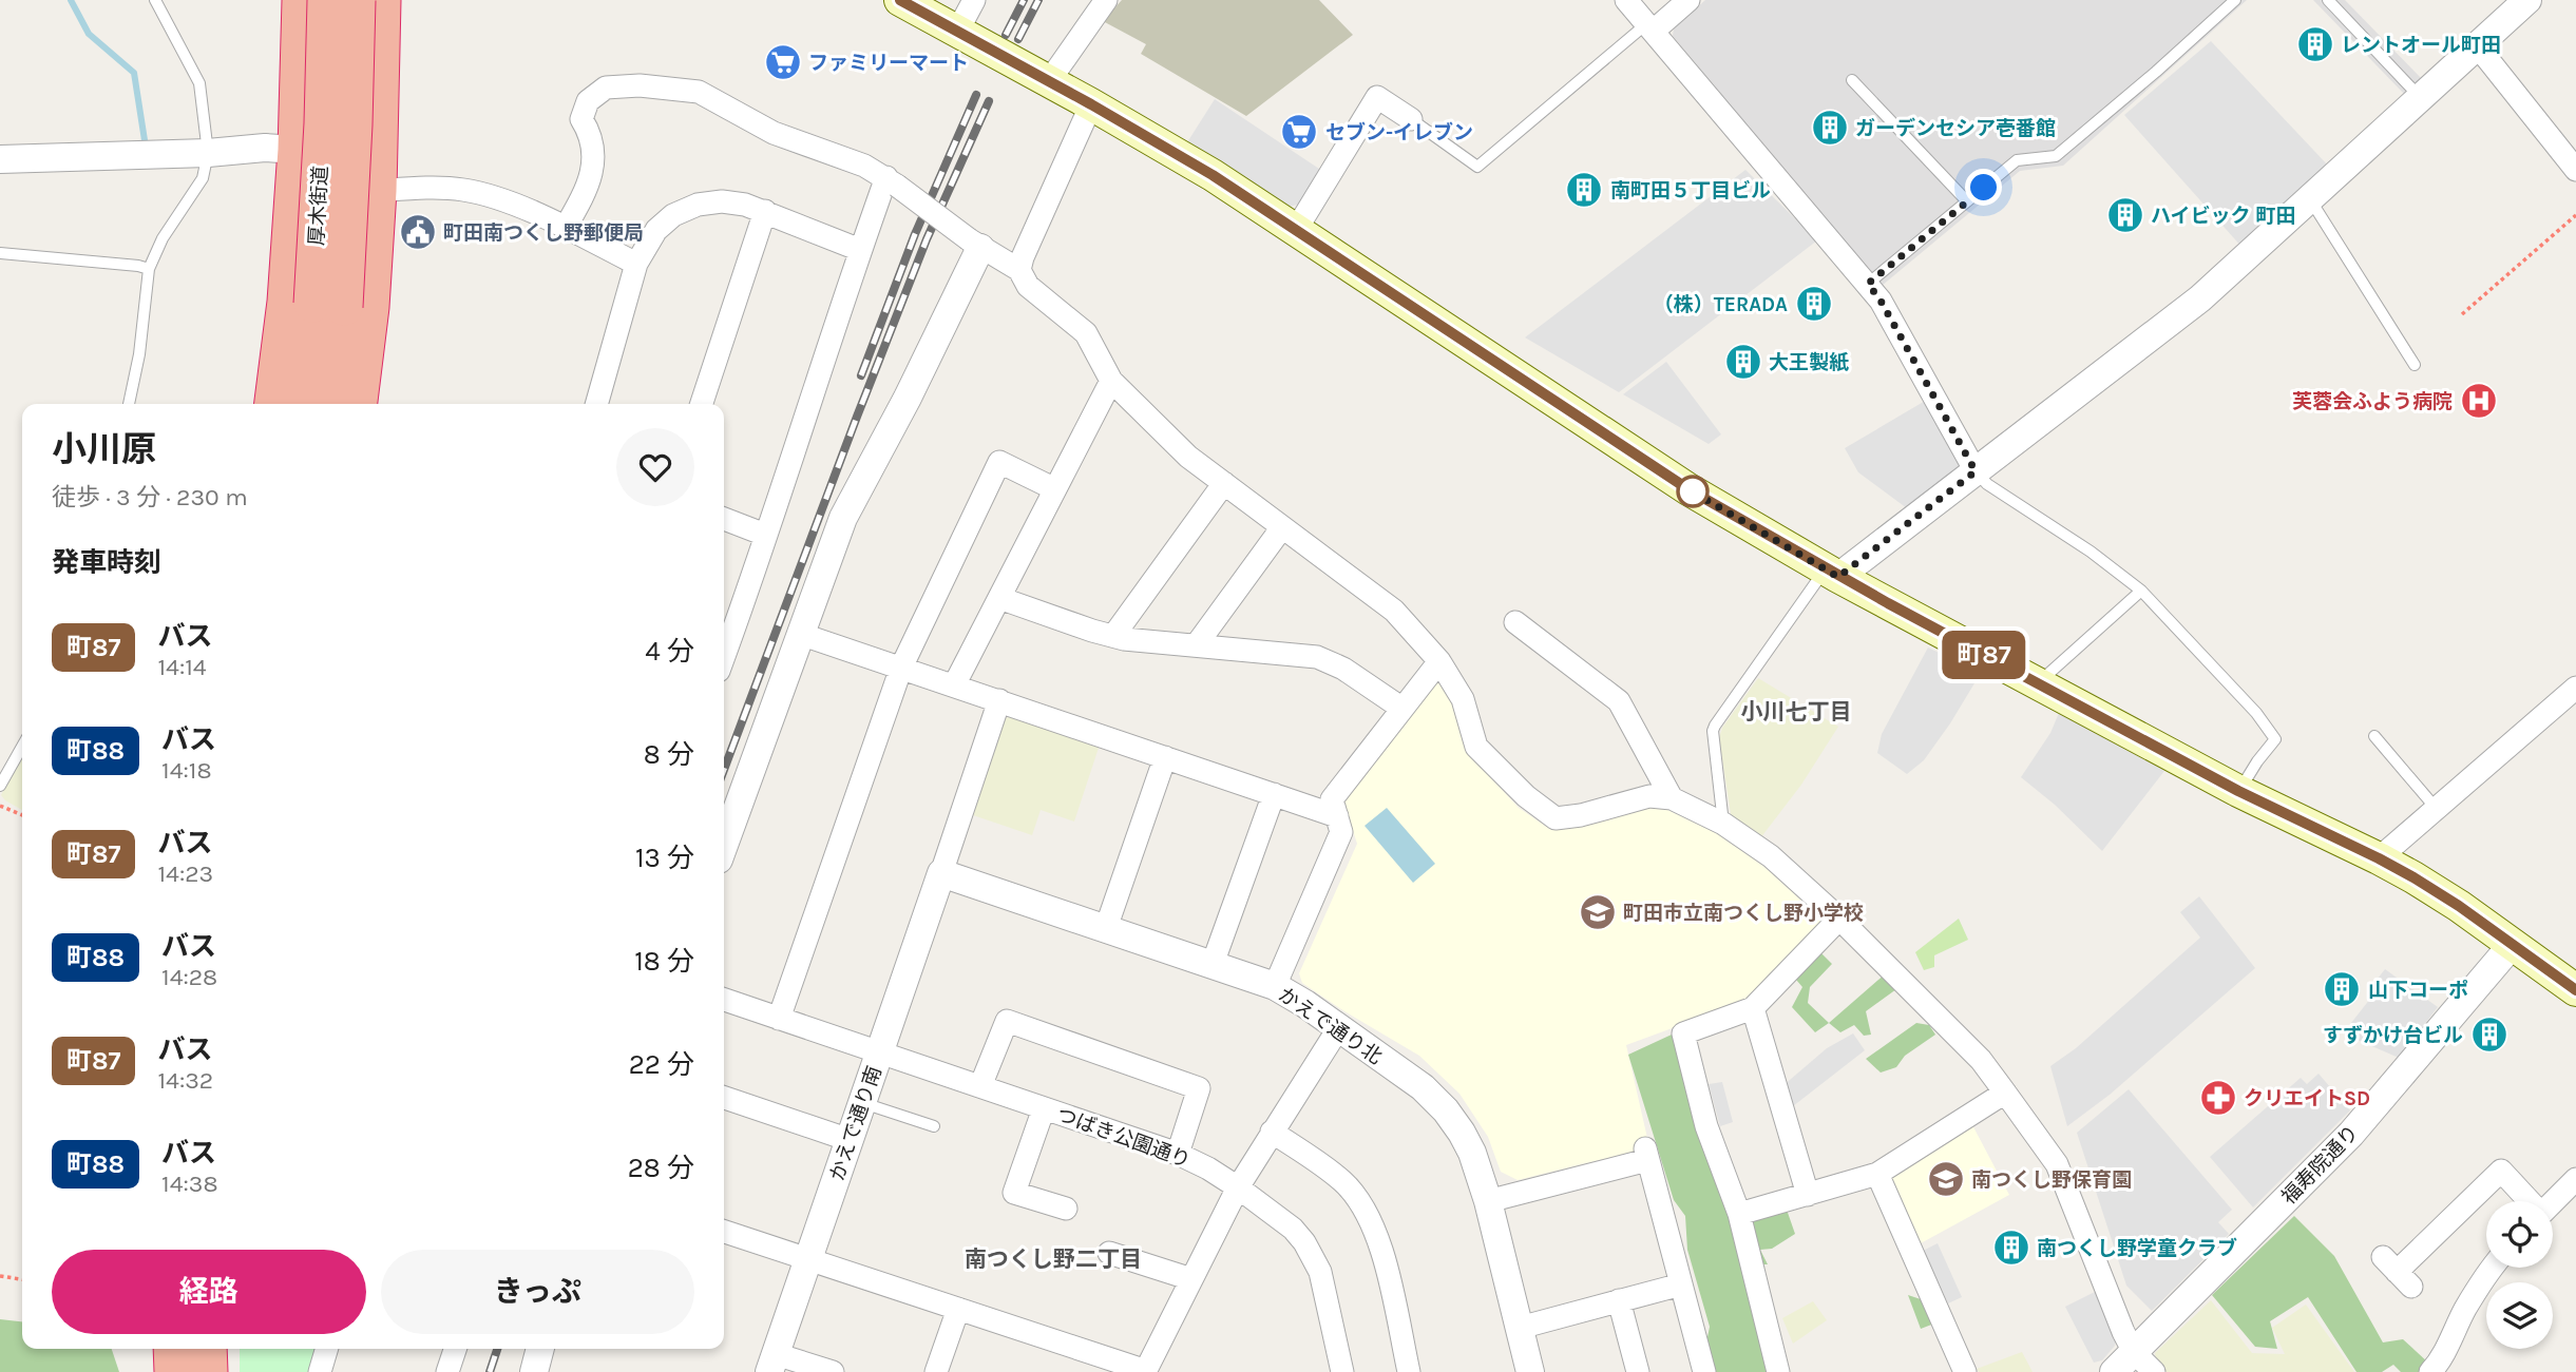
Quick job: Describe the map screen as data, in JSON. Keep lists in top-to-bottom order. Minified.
{"streets":{"highway":["厚木街道"],"street":["かえで通り北","かえで通り南","つばき公園通り","福寿院通り"]},"crossings":[["かえで通り北","かえで通り南"],["かえで通り南","つばき公園通り"]],"districts":["小川七丁目","南つくし野二丁目"],"places":{"building":["レントオール町田","ガーデンセシア壱番館","南町田５丁目ビル","ハイビック 町田","（株）TERADA","大王製紙","山下コーポ","すずかけ台ビル","南つくし野学童クラブ"],"supermarket":["ファミリーマート","セブン-イレブン"],"public building":["町田南つくし野郵便局"],"hospital":["芙蓉会ふよう病院"],"school or university":["町田市立南つくし野小学校","南つくし野保育園"],"pharmacy":["クリエイトSD"]},"lines":["bus line 町87"],"page":{"on_map":"町87","heading":[["小川原","徒歩 · 3 分 · 230 m"],"発車時刻"],"list":[{"mark":"町87","name":"バス","note":"14:14","value":"4 分"},{"mark":"町88","name":"バス","note":"14:18","value":"8 分"},{"mark":"町87","name":"バス","note":"14:23","value":"13 分"},{"mark":"町88","name":"バス","note":"14:28","value":"18 分"},{"mark":"町87","name":"バス","note":"14:32","value":"22 分"},{"mark":"町88","name":"バス","note":"14:38","value":"28 分"}],"buttons":["経路","きっぷ"]}}
